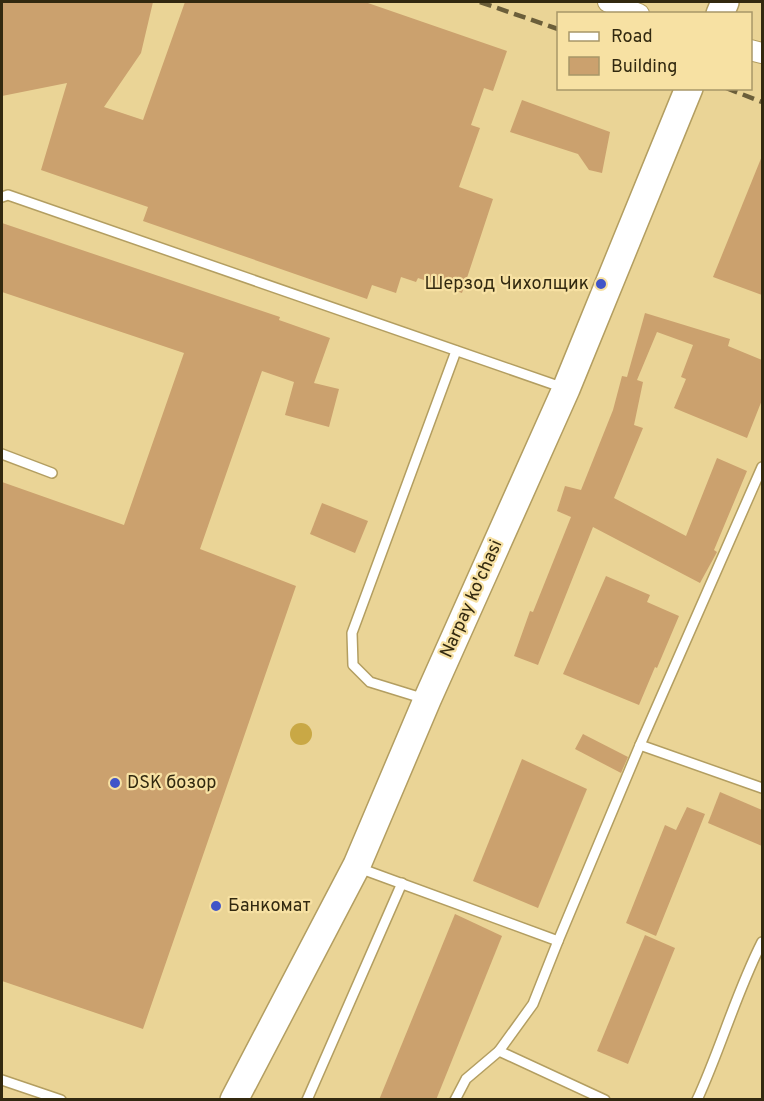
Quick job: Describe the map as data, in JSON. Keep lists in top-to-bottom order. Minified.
{"streets":{"main road":["Narpay ko'chasi"]},"places":["Шерзод Чихолщик","DSK бозор","Банкомат"],"legend":["Road","Building"]}
